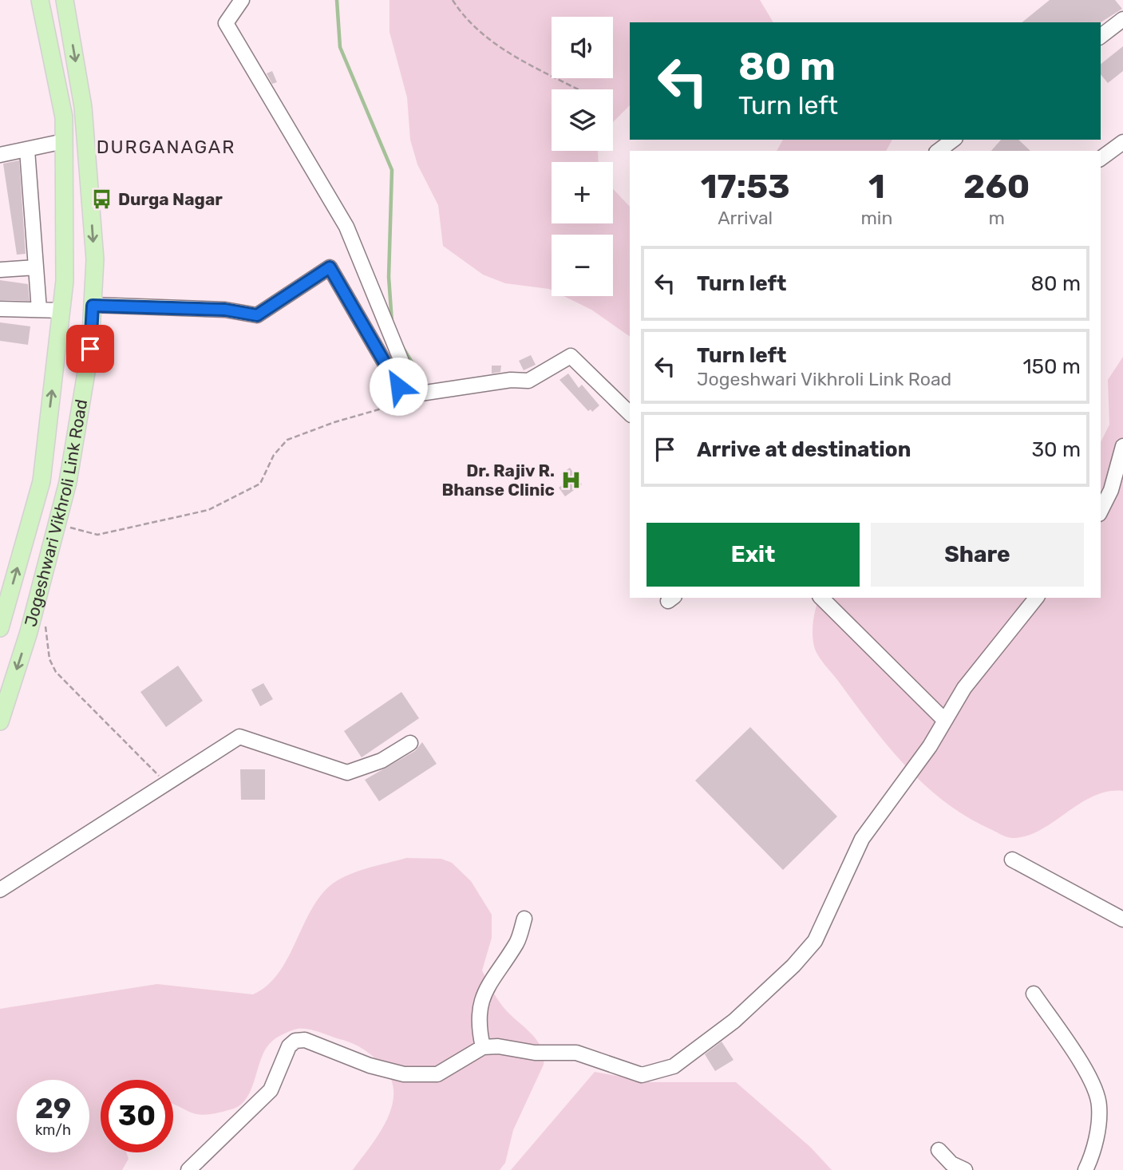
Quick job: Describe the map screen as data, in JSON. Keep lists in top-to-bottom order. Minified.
{"streets":{"main road":["Jogeshwari Vikhroli Link Road"]},"districts":["DURGANAGAR"],"places":{"bus stop":["Durga Nagar"],"hospital":["Dr. Rajiv R. Bhanse Clinic"]},"page":{"map_buttons":["+","−"],"turn":["80 m","Turn left"],"eta":["17:53","Arrival","1","min","260","m"],"list":[{"name":"Turn left","value":"80 m"},{"name":"Turn left","note":"Jogeshwari Vikhroli Link Road","value":"150 m"},{"name":"Arrive at destination","value":"30 m"}],"buttons":["Exit","Share"],"speed":"29 km/h","limit":"30"}}
